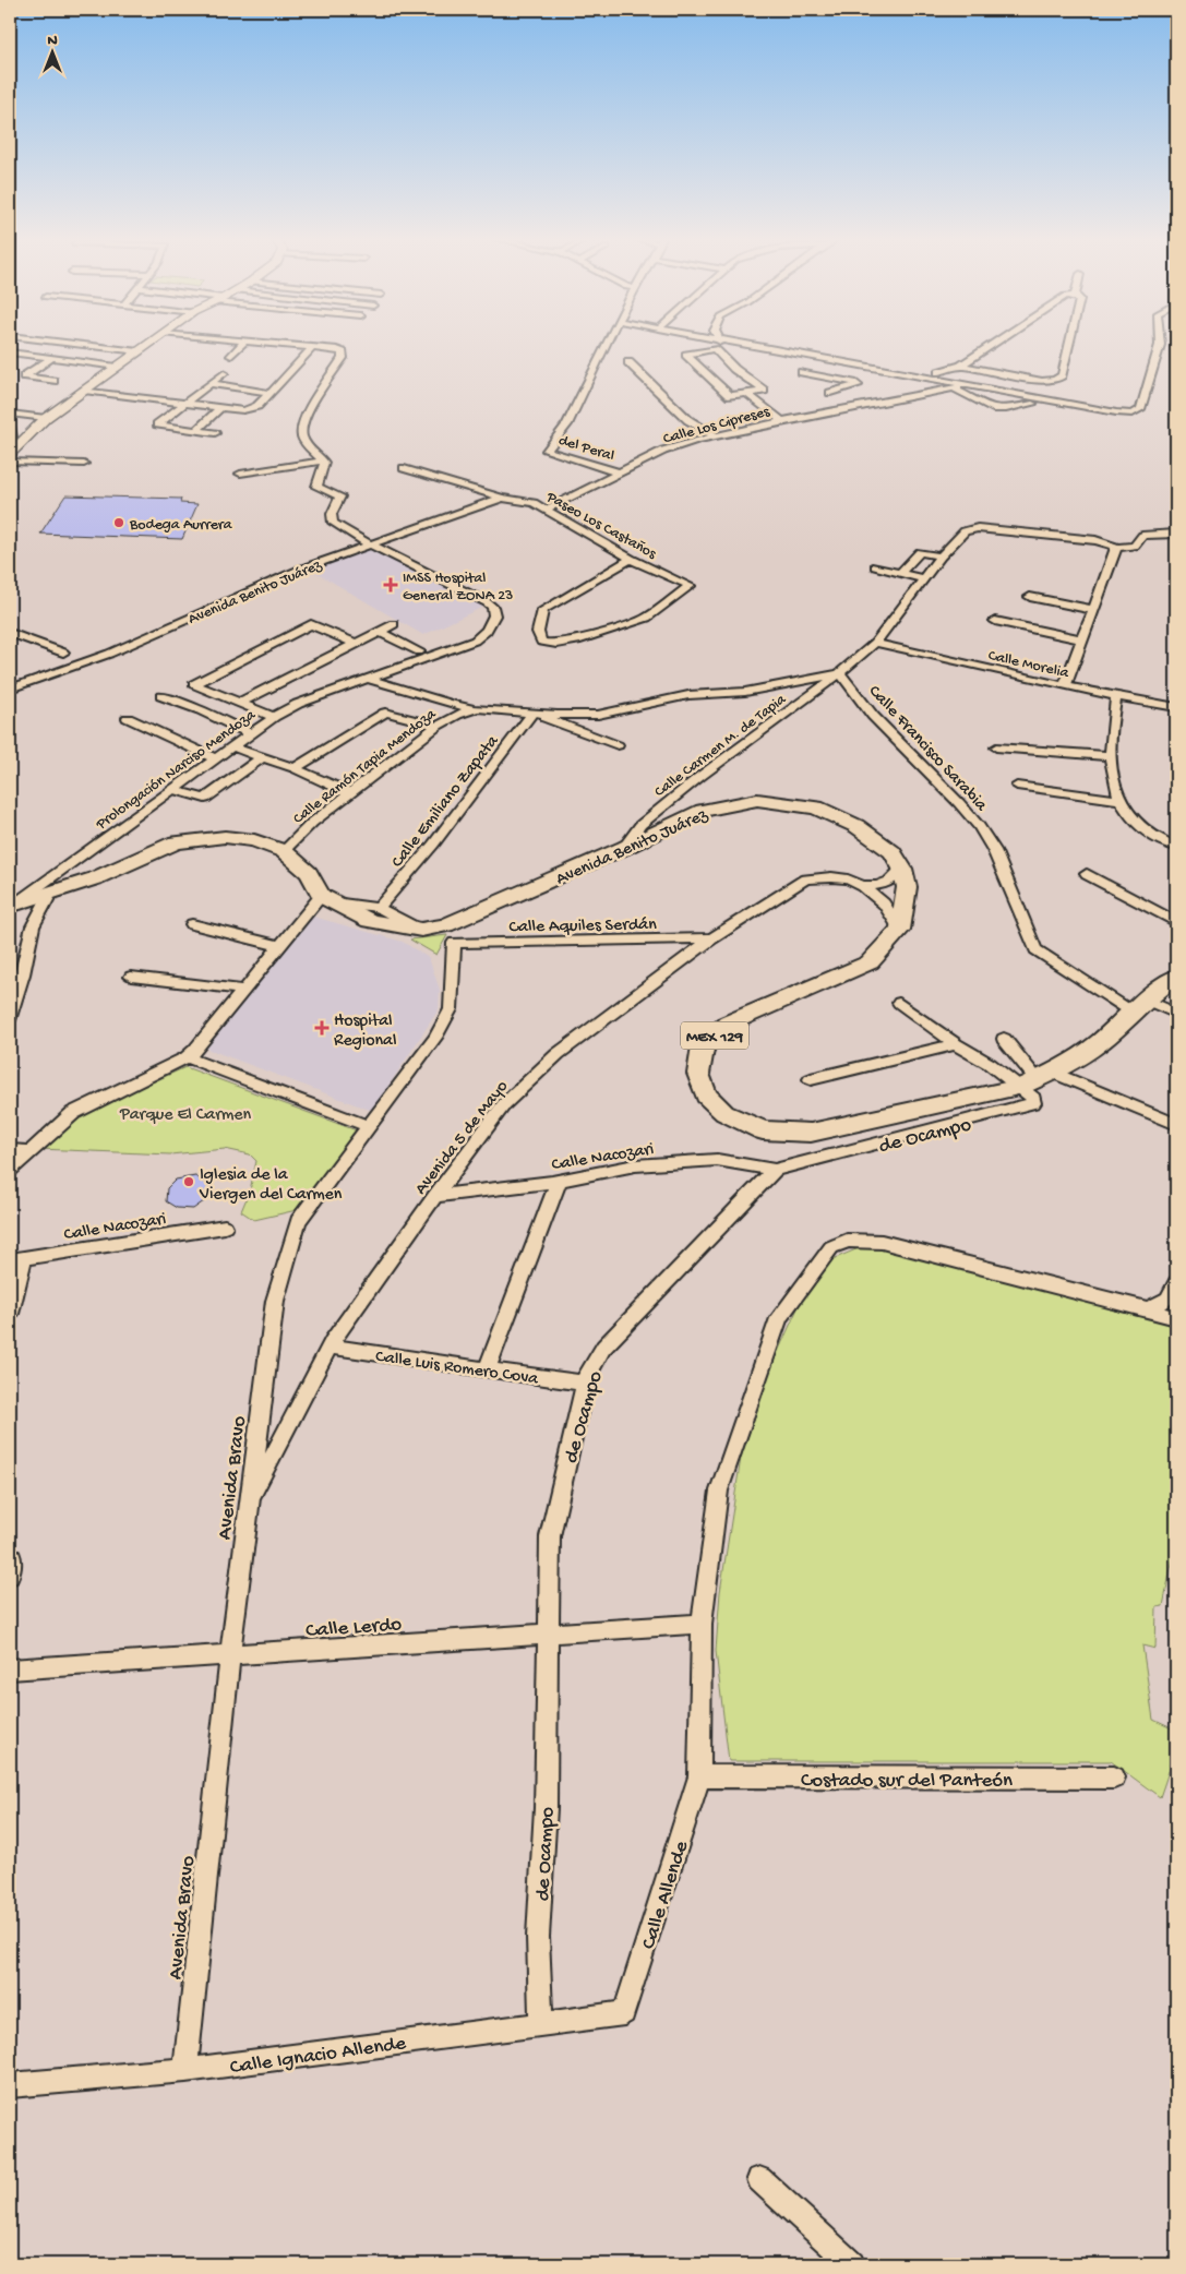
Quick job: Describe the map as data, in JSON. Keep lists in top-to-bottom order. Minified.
{"streets":{"main road":["Avenida Benito Juárez","MEX 129"],"street":["Calle Los Cipreses","del Peral","Paseo Los Castaños","Calle Morelia","Calle Carmen M. de Tapia","Calle Francisco Sarabia","Calle Ramón Tapia Mendoza","Prolongación Narciso Mendoza","Calle Emiliano Zapata","Calle Aquiles Serdán","de Ocampo","Avenida 5 de Mayo","Calle Nacozari","Calle Luis Romero Cova","Avenida Bravo","Calle Lerdo","Costado sur del Panteón","Calle Allende","Calle Ignacio Allende"]},"crossings":[["Calle Los Cipreses","del Peral"],["Calle Los Cipreses","Paseo Los Castaños"],["Paseo Los Castaños","Avenida Benito Juárez"],["Avenida Benito Juárez","Calle Carmen M. de Tapia"],["Avenida Benito Juárez","Prolongación Narciso Mendoza"],["Avenida Benito Juárez","Avenida 5 de Mayo"],["Calle Morelia","Calle Carmen M. de Tapia"],["Calle Carmen M. de Tapia","Calle Francisco Sarabia"],["Calle Carmen M. de Tapia","Calle Ramón Tapia Mendoza"],["Calle Francisco Sarabia","Calle Ramón Tapia Mendoza"],["Calle Francisco Sarabia","MEX 129"],["Calle Ramón Tapia Mendoza","Calle Emiliano Zapata"],["Calle Aquiles Serdán","Avenida 5 de Mayo"],["Calle Aquiles Serdán","Avenida Bravo"],["MEX 129","de Ocampo"],["MEX 129","Avenida 5 de Mayo"],["de Ocampo","Calle Nacozari"],["de Ocampo","Calle Luis Romero Cova"],["de Ocampo","Calle Lerdo"],["de Ocampo","Calle Ignacio Allende"],["Avenida 5 de Mayo","Calle Nacozari"],["Avenida 5 de Mayo","Calle Luis Romero Cova"],["Avenida 5 de Mayo","Avenida Bravo"],["Avenida Bravo","Calle Lerdo"],["Avenida Bravo","Calle Ignacio Allende"],["Calle Lerdo","Calle Allende"],["Costado sur del Panteón","Calle Allende"],["Calle Allende","Calle Ignacio Allende"]],"parks":["Parque El Carmen"],"places":{"other":["Bodega Aurrera","Iglesia de la Viergen del Carmen"],"health":["IMSS Hospital General ZONA 23","Hospital Regional"]},"north":"top"}
